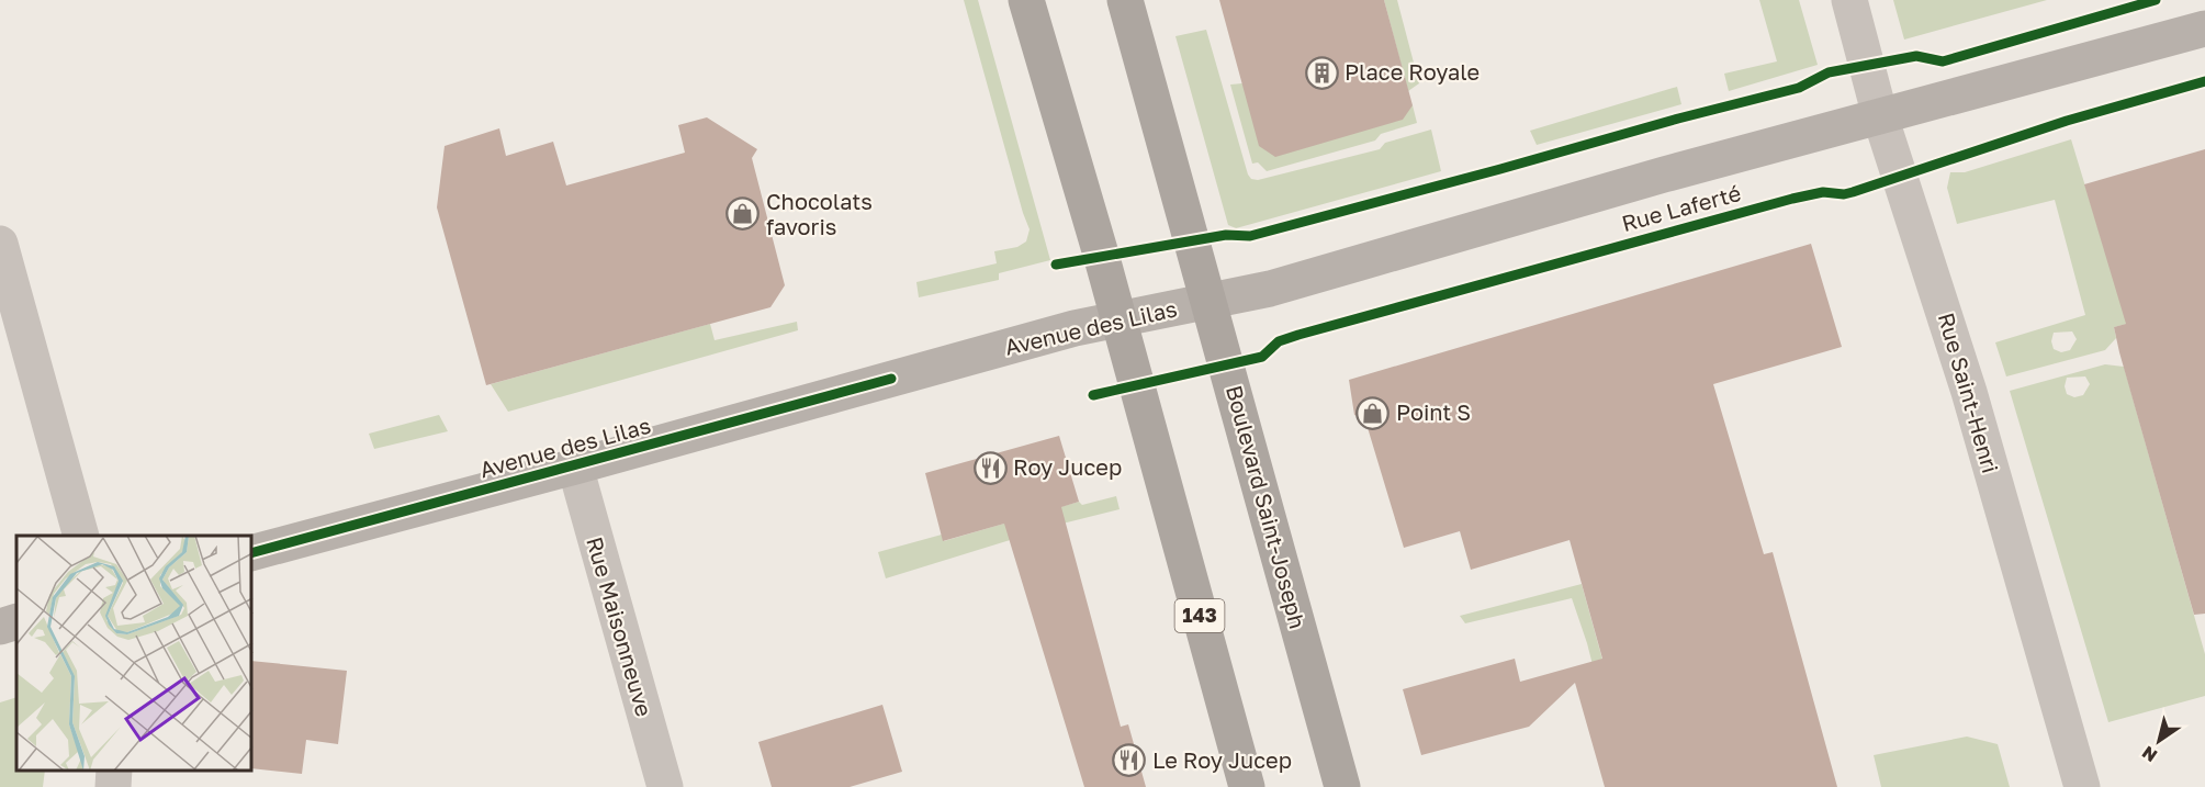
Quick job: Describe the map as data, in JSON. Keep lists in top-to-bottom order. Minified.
{"streets":{"main road":["Boulevard Saint-Joseph","143"],"street":["Rue Laferté","Avenue des Lilas","Rue Saint-Henri","Rue Maisonneuve"]},"crossings":[["Rue Laferté","Avenue des Lilas"],["Rue Laferté","Rue Saint-Henri"],["Rue Laferté","Boulevard Saint-Joseph"],["Avenue des Lilas","Boulevard Saint-Joseph"],["Avenue des Lilas","143"],["Avenue des Lilas","Rue Maisonneuve"]],"places":{"building":["Place Royale"],"shop":["Chocolats favoris","Point S"],"restaurant":["Roy Jucep","Le Roy Jucep"]},"north":"bottom left"}
